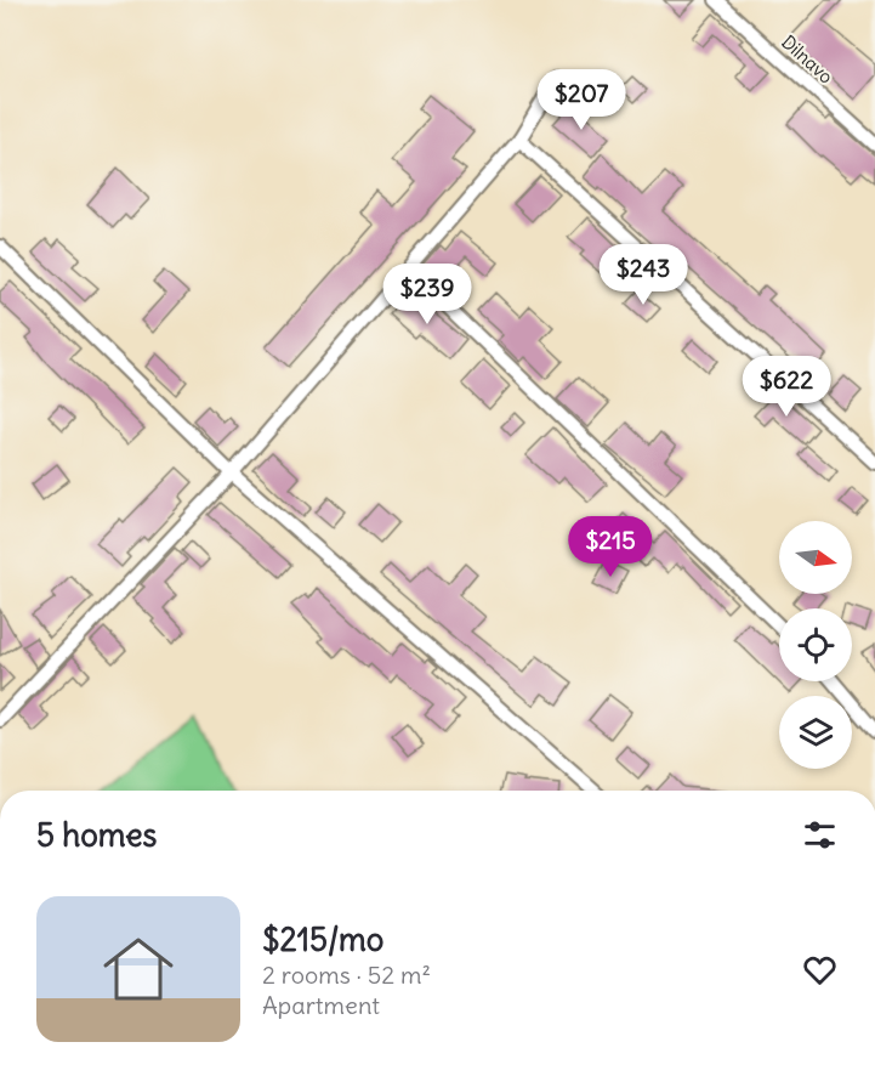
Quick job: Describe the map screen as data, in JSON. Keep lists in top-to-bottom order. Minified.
{"streets":{"street":["Dilnavo"]},"north":"right","page":{"price":["$207","$243","$239","$622","$215"],"heading":"5 homes","list":[{"name":"$215/mo","note":"2 rooms · 52 m² · Apartment"}]}}
